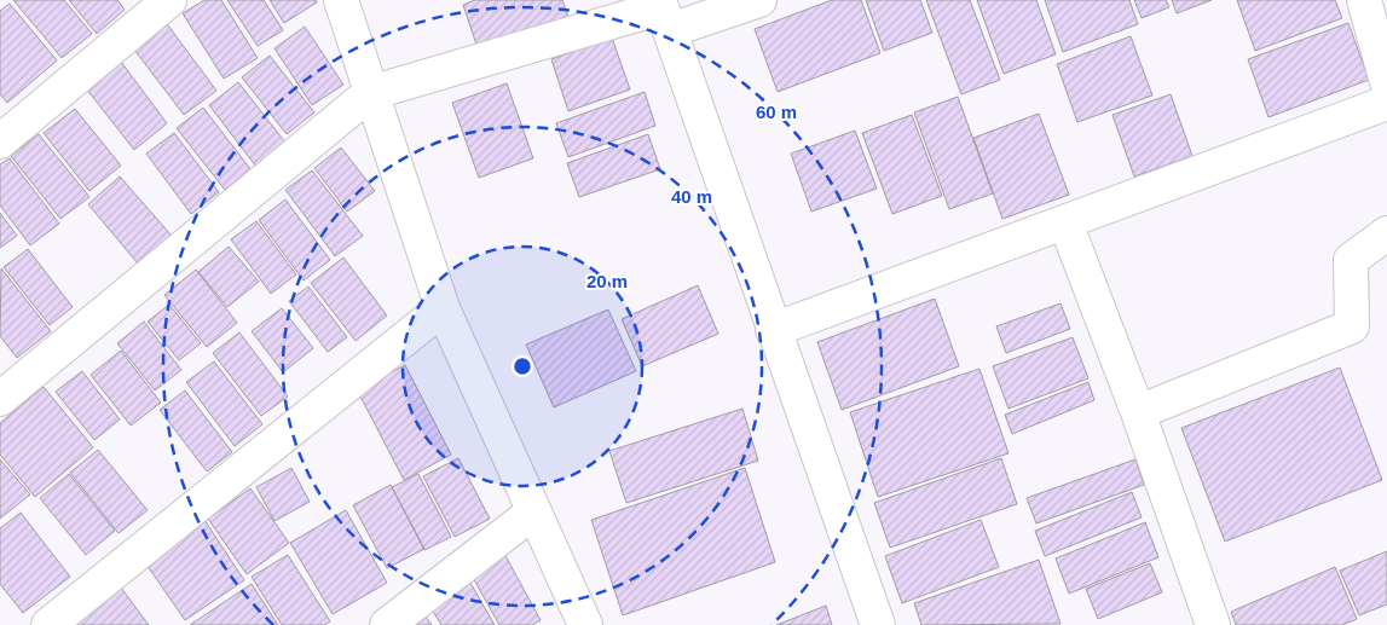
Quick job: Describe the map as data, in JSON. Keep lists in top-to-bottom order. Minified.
{"rings":["60 m","40 m","20 m"]}
